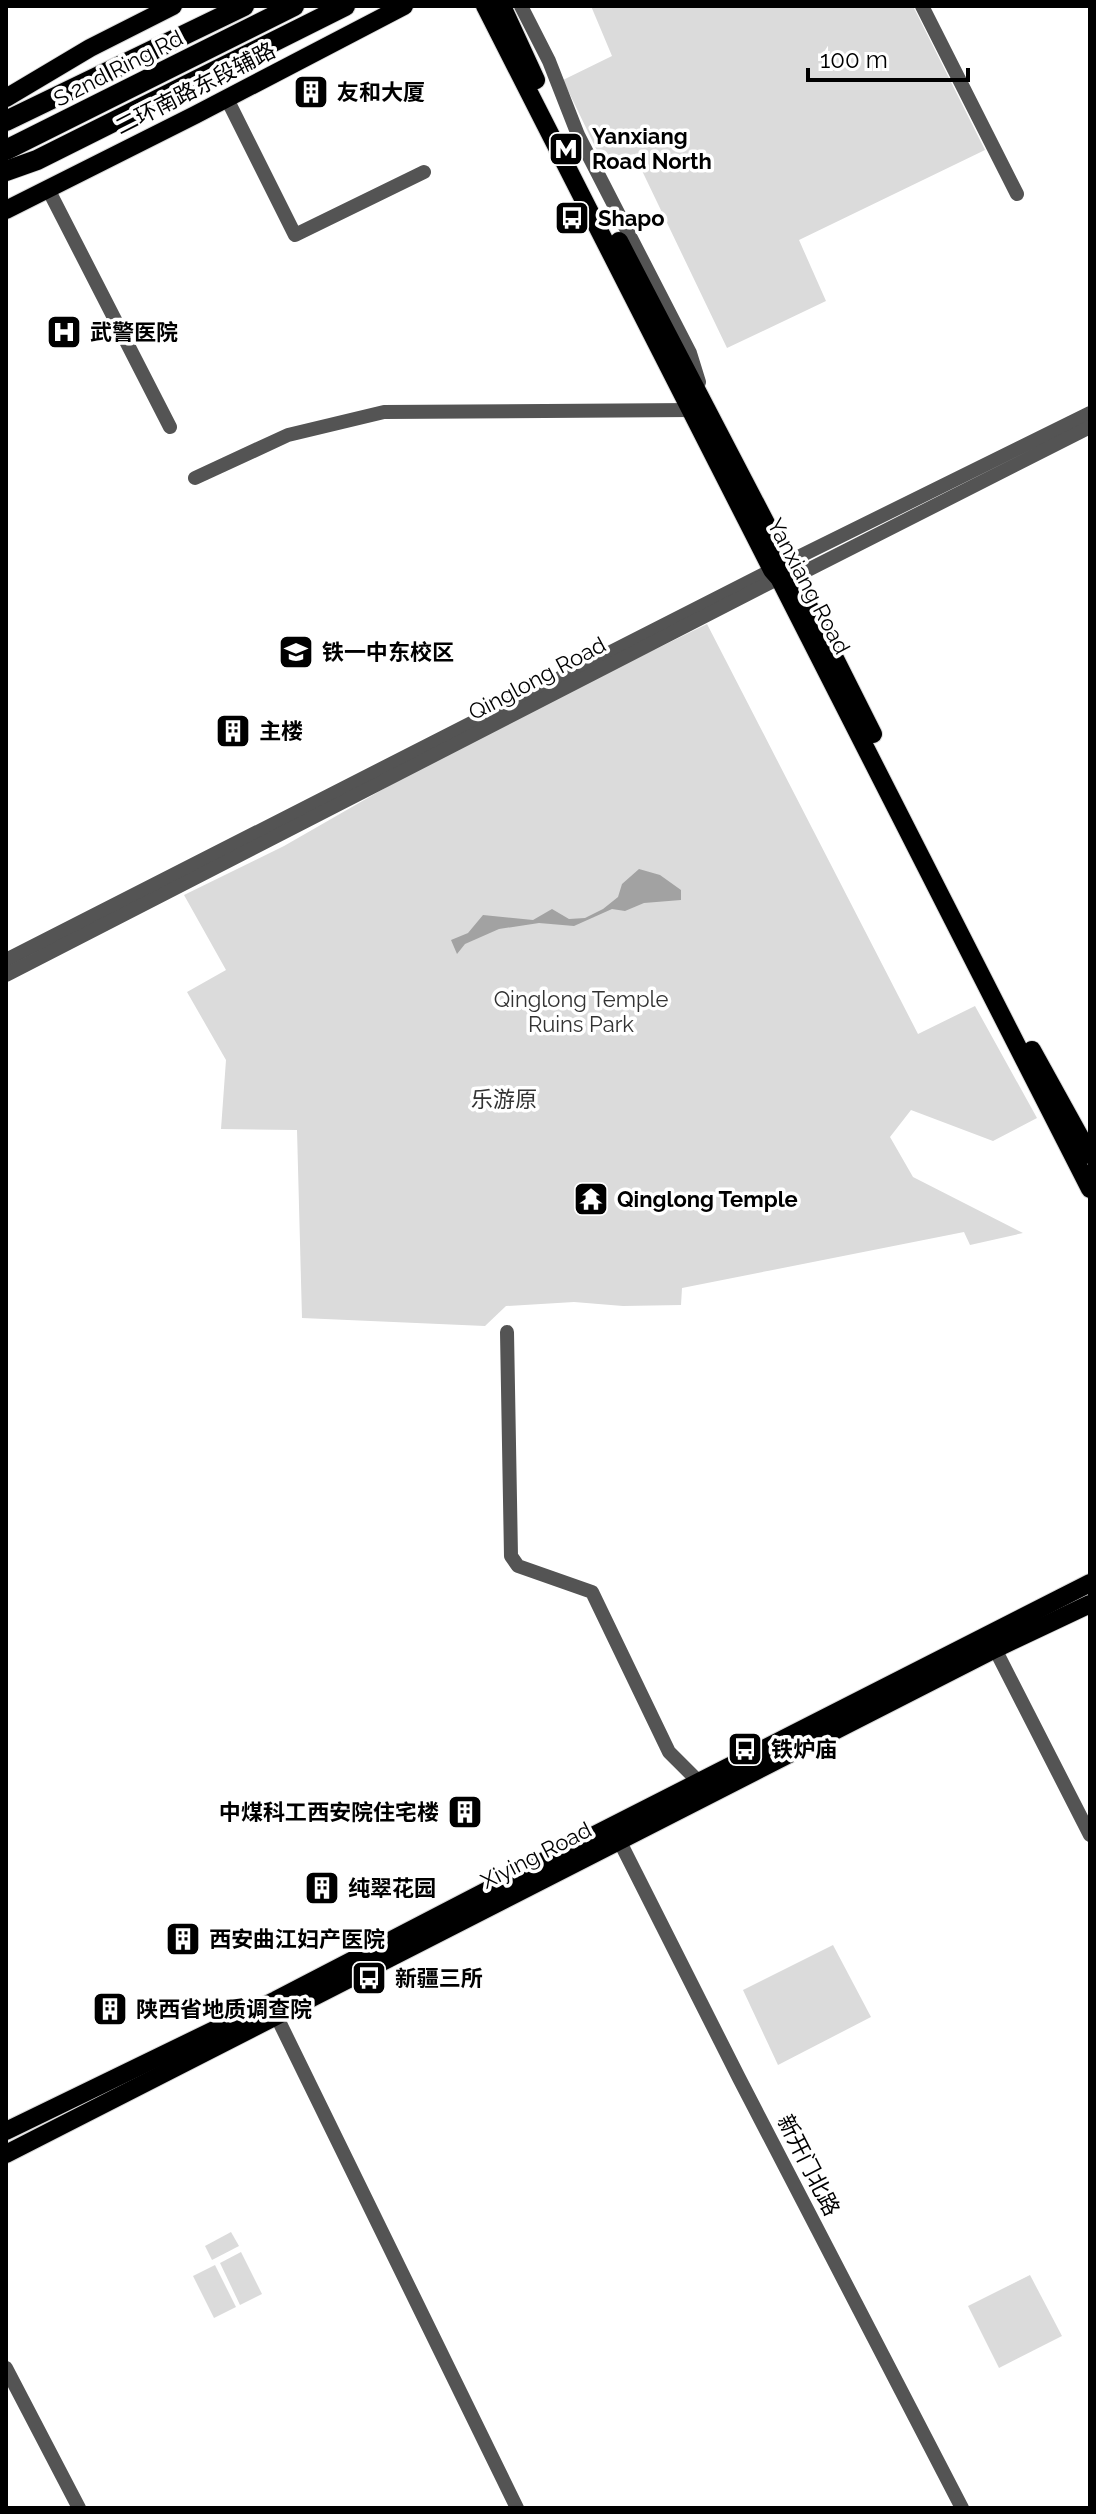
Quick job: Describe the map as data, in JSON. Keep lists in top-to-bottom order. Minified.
{"streets":{"highway":["S 2nd Ring Rd"],"main road":["二环南路东段辅路","Yanxiang Road","Xiying Road"],"street":["Qinglong Road","新开门北路"]},"crossings":[["Yanxiang Road","Qinglong Road"],["Xiying Road","新开门北路"]],"parks":["Qinglong Temple Ruins Park","乐游原"],"places":{"building":["友和大厦","主楼","中煤科工西安院住宅楼","纯翠花园","西安曲江妇产医院","陕西省地质调查院"],"metro station":["Yanxiang Road North"],"bus stop":["Shapo","铁炉庙","新疆三所"],"hospital":["武警医院"],"school or university":["铁一中东校区"],"temple":["Qinglong Temple"]},"scale_bar":"100 m"}
